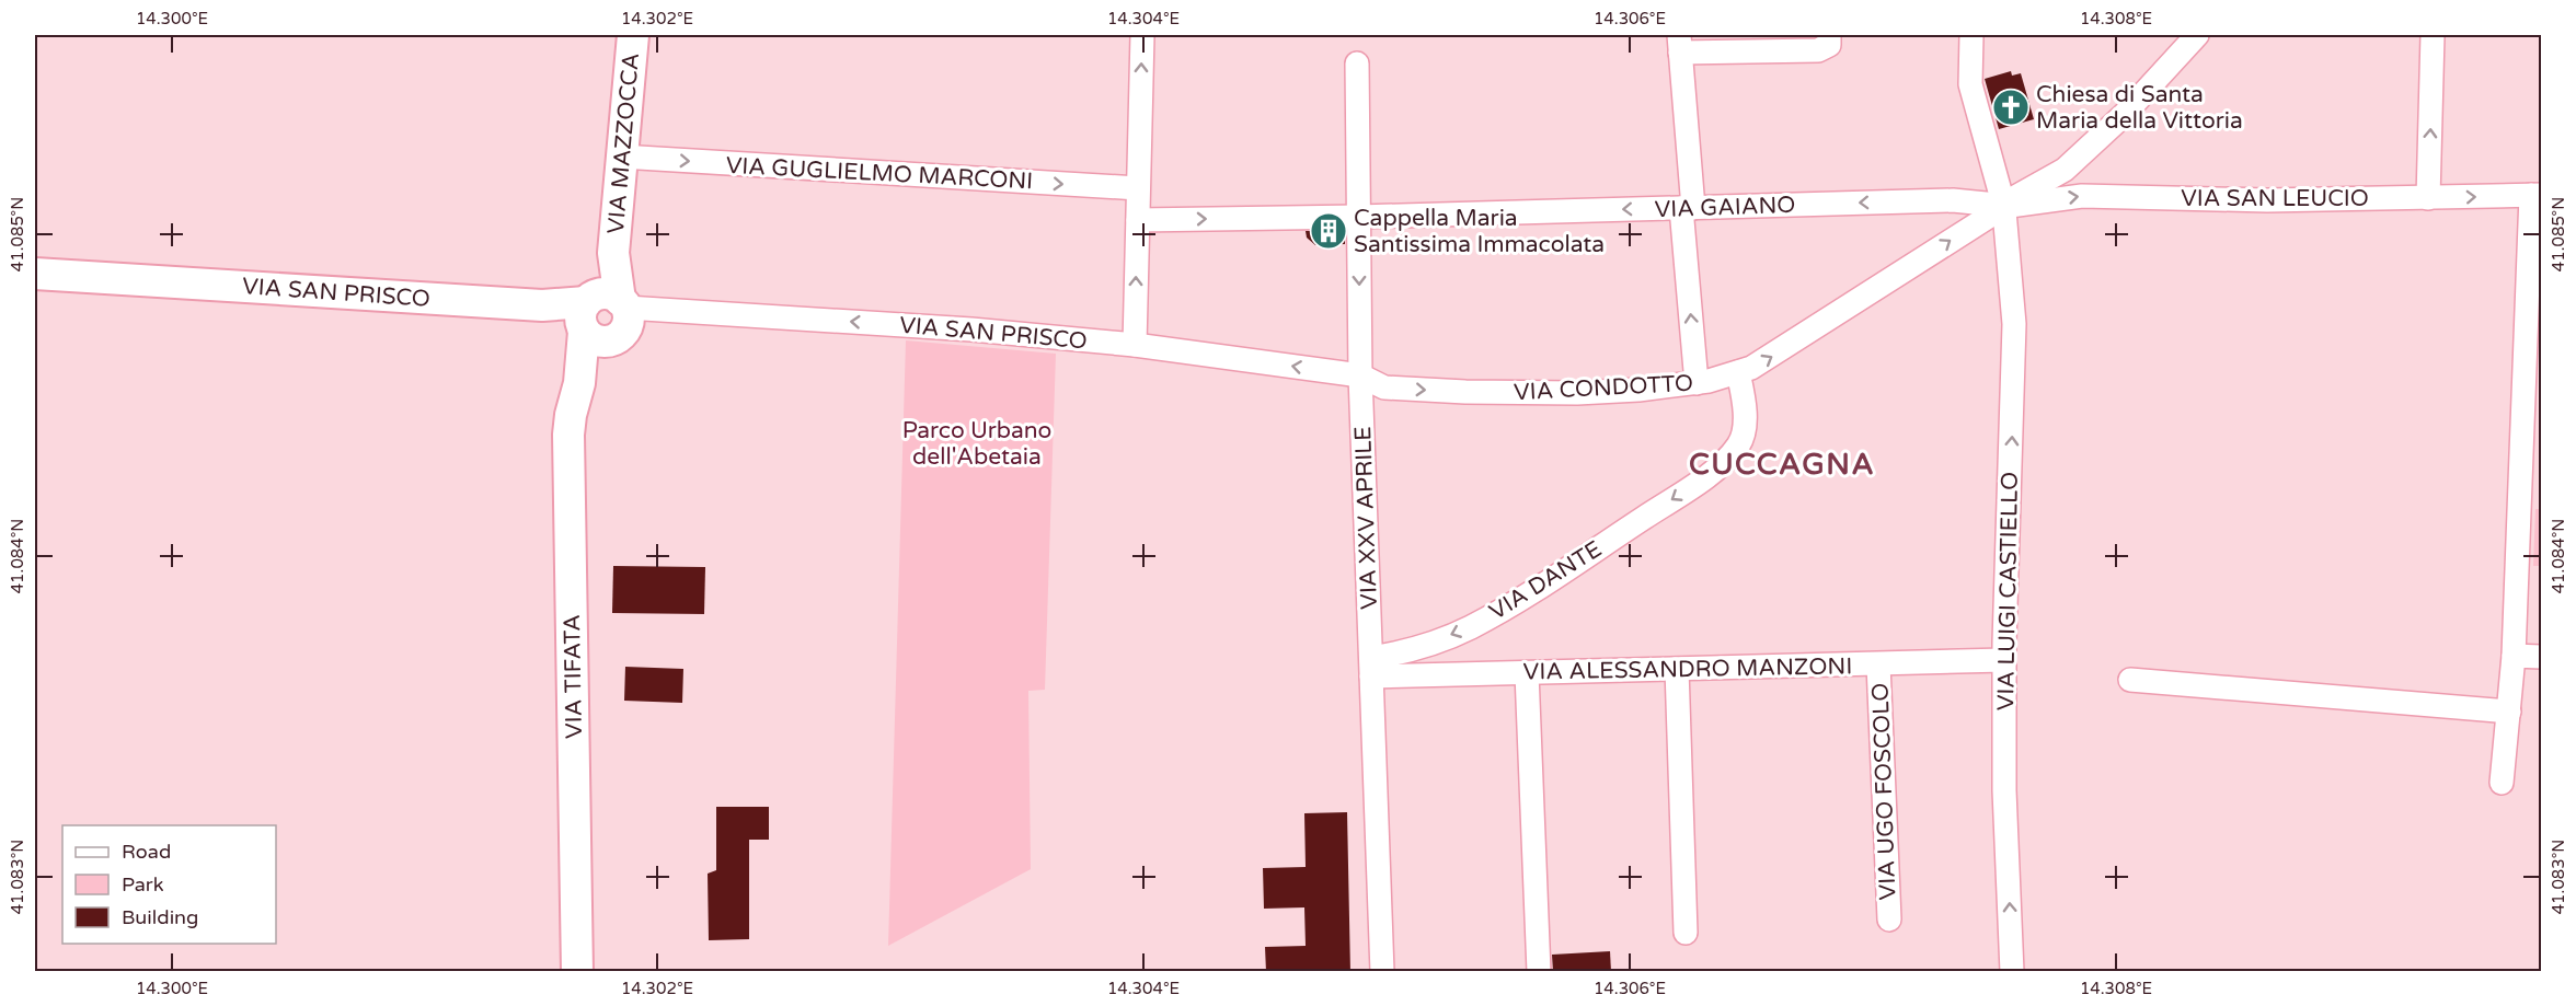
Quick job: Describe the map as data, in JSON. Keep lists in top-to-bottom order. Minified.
{"streets":{"street":["VIA MAZZOCCA","VIA GUGLIELMO MARCONI","VIA SAN LEUCIO","VIA GAIANO","VIA SAN PRISCO","VIA CONDOTTO","VIA XXV APRILE","VIA DANTE","VIA LUIGI CASTIELLO","VIA ALESSANDRO MANZONI","VIA TIFATA","VIA UGO FOSCOLO"]},"crossings":[["VIA MAZZOCCA","VIA GUGLIELMO MARCONI"],["VIA MAZZOCCA","VIA SAN PRISCO"],["VIA MAZZOCCA","VIA TIFATA"],["VIA SAN LEUCIO","VIA GAIANO"],["VIA SAN LEUCIO","VIA CONDOTTO"],["VIA SAN LEUCIO","VIA LUIGI CASTIELLO"],["VIA GAIANO","VIA CONDOTTO"],["VIA GAIANO","VIA XXV APRILE"],["VIA GAIANO","VIA LUIGI CASTIELLO"],["VIA SAN PRISCO","VIA CONDOTTO"],["VIA SAN PRISCO","VIA XXV APRILE"],["VIA SAN PRISCO","VIA TIFATA"],["VIA CONDOTTO","VIA XXV APRILE"],["VIA CONDOTTO","VIA DANTE"],["VIA CONDOTTO","VIA LUIGI CASTIELLO"],["VIA XXV APRILE","VIA DANTE"],["VIA XXV APRILE","VIA ALESSANDRO MANZONI"],["VIA DANTE","VIA ALESSANDRO MANZONI"],["VIA LUIGI CASTIELLO","VIA ALESSANDRO MANZONI"],["VIA ALESSANDRO MANZONI","VIA UGO FOSCOLO"]],"one_way":["VIA GUGLIELMO MARCONI","VIA SAN LEUCIO","VIA SAN PRISCO","VIA CONDOTTO","VIA DANTE","VIA LUIGI CASTIELLO"],"districts":["CUCCAGNA"],"parks":["Parco Urbano dell'Abetaia"],"places":{"church":["Chiesa di Santa Maria della Vittoria"],"building":["Cappella Maria Santissima Immacolata"]},"legend":["Road","Park","Building"],"coordinates":["14.300°E","14.302°E","14.304°E","14.306°E","14.308°E","41.085°N","41.084°N","41.083°N"]}
